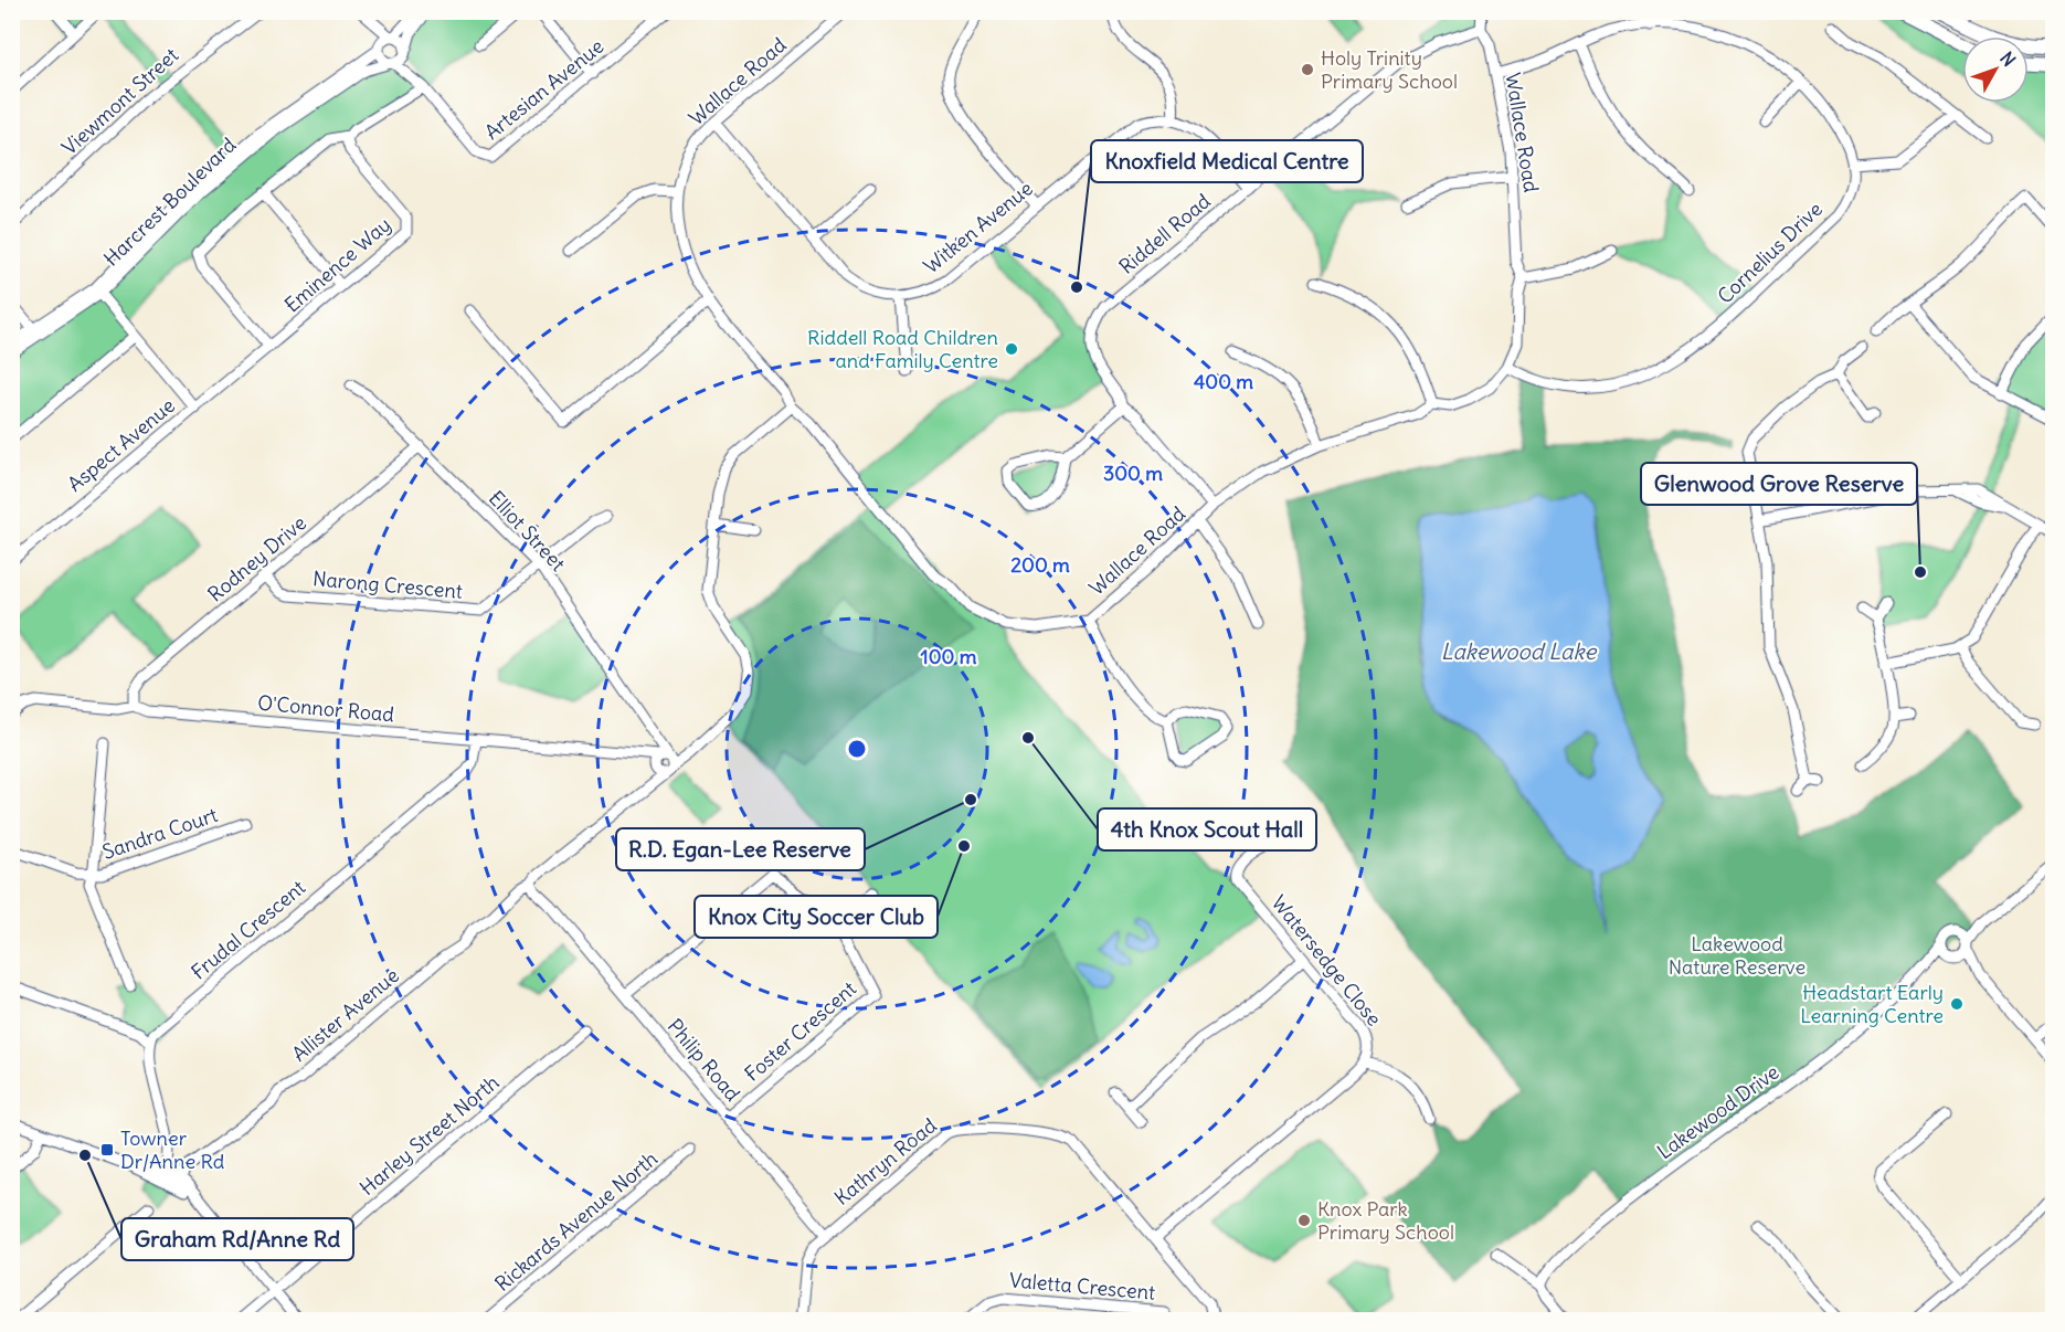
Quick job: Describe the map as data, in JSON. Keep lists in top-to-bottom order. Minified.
{"streets":{"street":["Wallace Road","Artesian Avenue","Viewmont Street","Harcrest Boulevard","Witken Avenue","Riddell Road","Cornelius Drive","Eminence Way","Aspect Avenue","Elliot Street","Rodney Drive","Narong Crescent","O'Connor Road","Sandra Court","Frudal Crescent","Watersedge Close","Allister Avenue","Foster Crescent","Philip Road","Lakewood Drive","Harley Street North","Kathryn Road","Rickards Avenue North","Valetta Crescent"]},"crossings":[["Wallace Road","Witken Avenue"],["Wallace Road","Riddell Road"],["Wallace Road","Cornelius Drive"],["Artesian Avenue","Harcrest Boulevard"],["Harcrest Boulevard","Aspect Avenue"],["Eminence Way","Aspect Avenue"],["Elliot Street","Rodney Drive"],["Elliot Street","Narong Crescent"],["Elliot Street","Allister Avenue"],["Rodney Drive","Narong Crescent"],["Rodney Drive","O'Connor Road"],["O'Connor Road","Frudal Crescent"],["Allister Avenue","Philip Road"],["Foster Crescent","Philip Road"],["Philip Road","Kathryn Road"]],"water":["Lakewood Lake"],"parks":["Lakewood Nature Reserve"],"places":{"other":["Holy Trinity Primary School","Knoxfield Medical Centre","Riddell Road Children and Family Centre","Glenwood Grove Reserve","4th Knox Scout Hall","R.D. Egan-Lee Reserve","Knox City Soccer Club","Headstart Early Learning Centre","Graham Rd/Anne Rd","Knox Park Primary School"],"transit":["Towner Dr/Anne Rd"]},"north":"top right","rings":["400 m","300 m","200 m","100 m"]}
